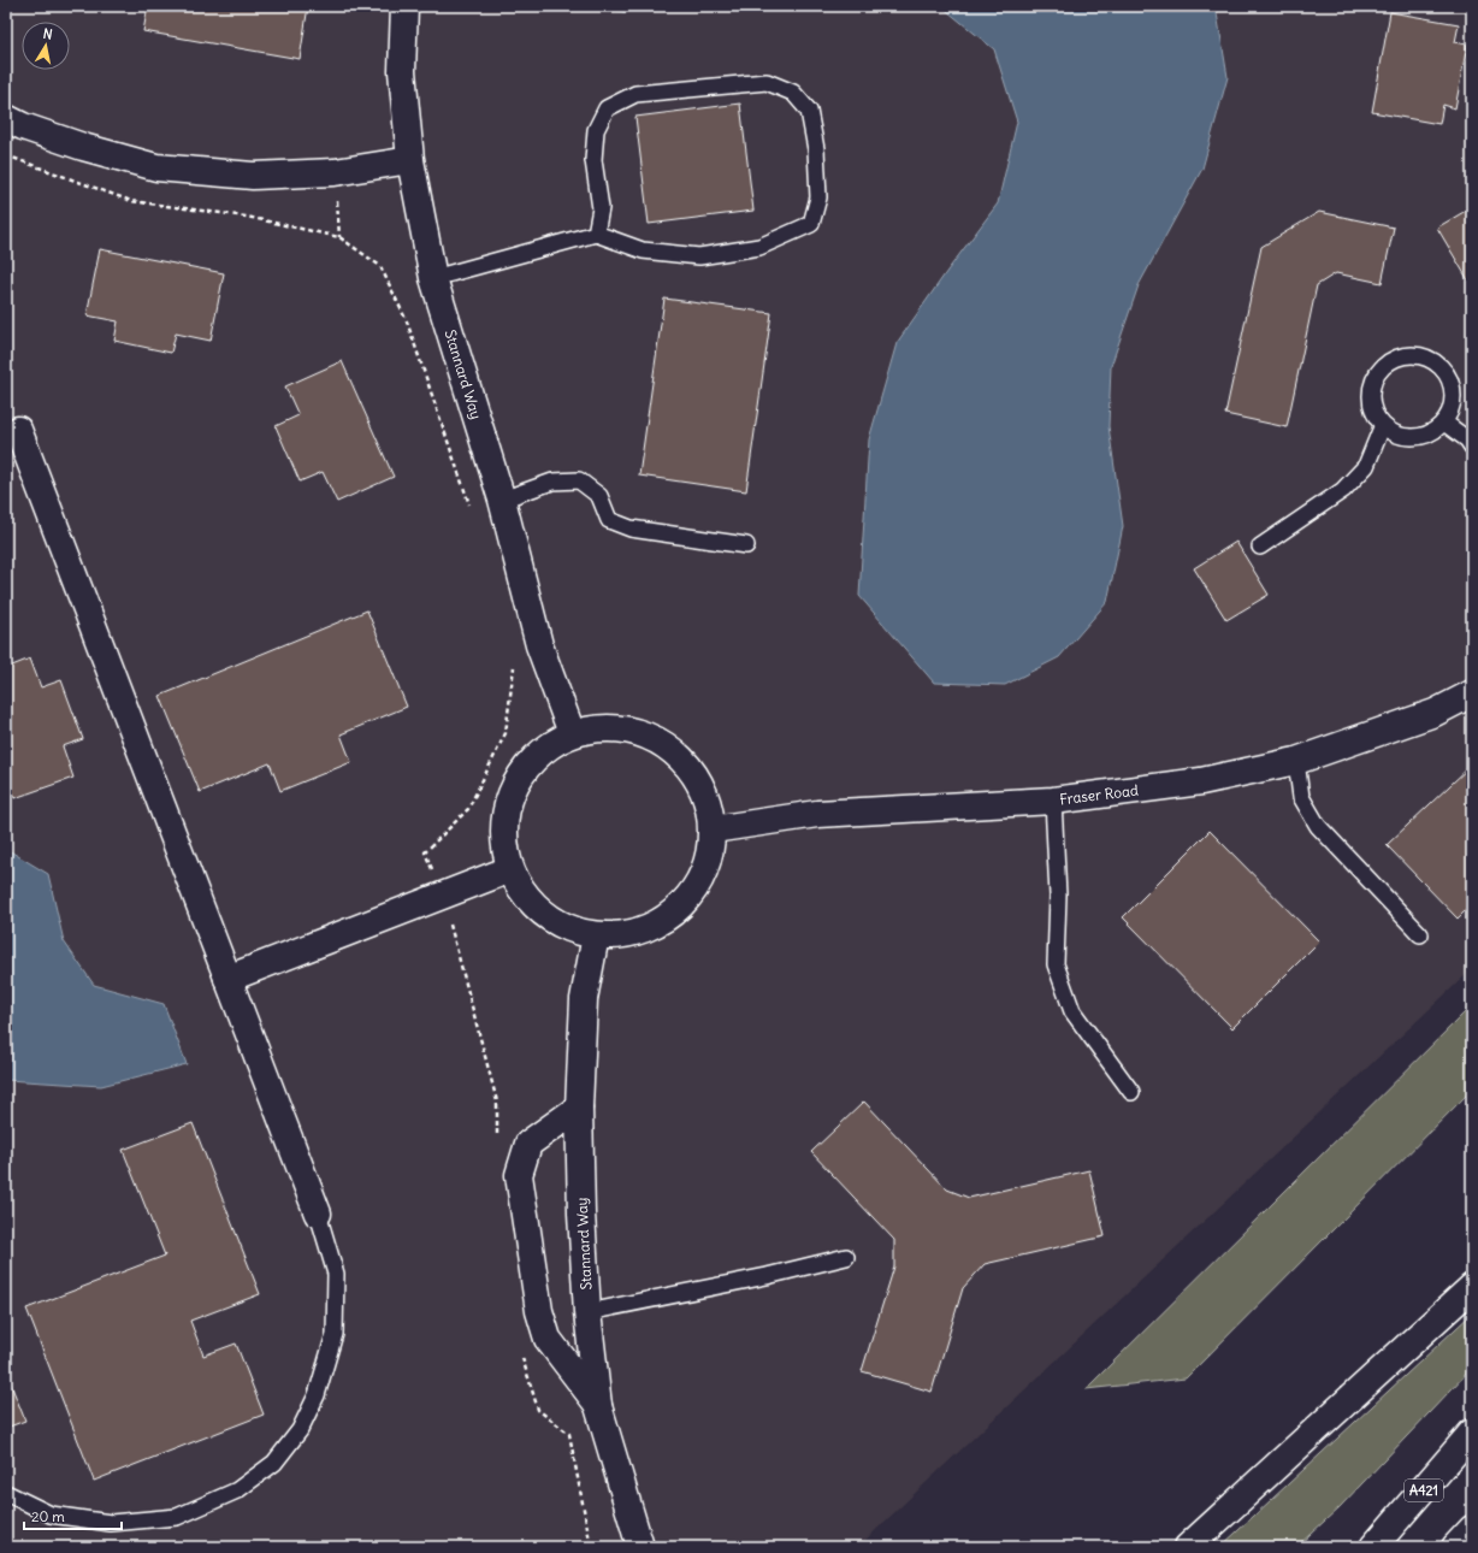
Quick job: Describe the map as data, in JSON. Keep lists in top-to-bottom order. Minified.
{"streets":{"main road":["Stannard Way","Fraser Road","A421"]},"scale_bar":"20 m","north":"top"}
